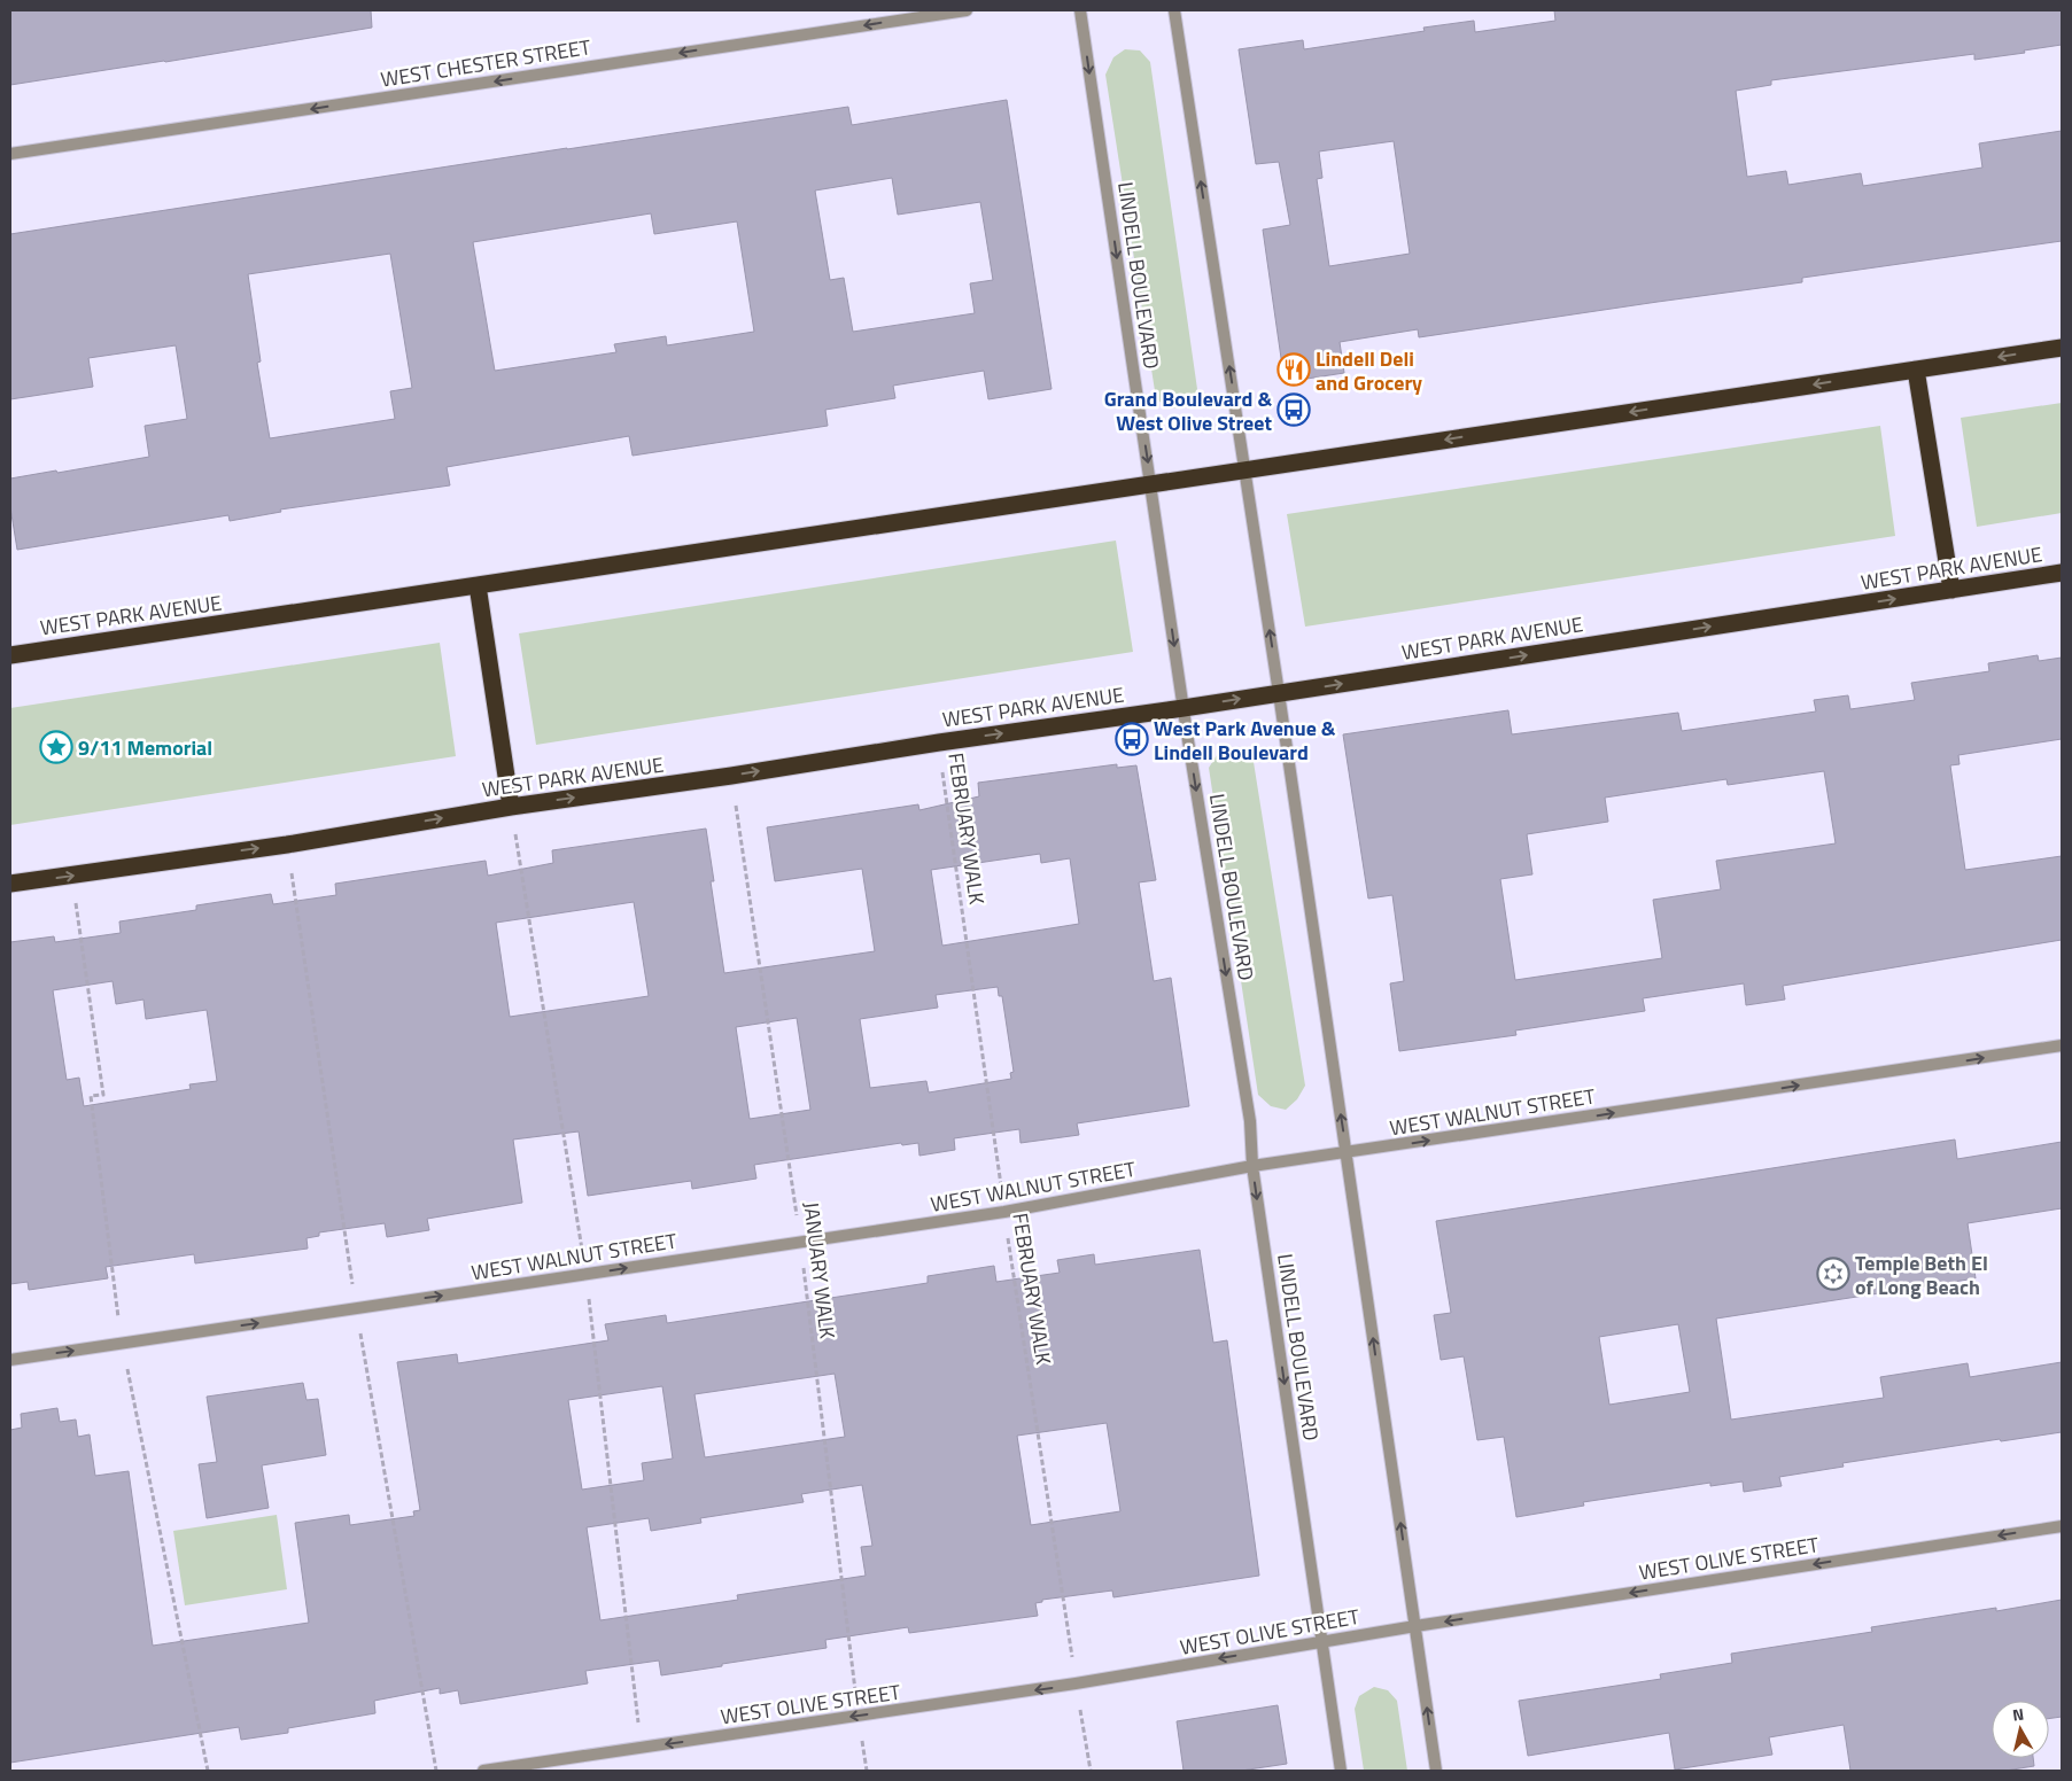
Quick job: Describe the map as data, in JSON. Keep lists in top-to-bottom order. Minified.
{"streets":{"highway":["WEST PARK AVENUE"],"street":["WEST CHESTER STREET","LINDELL BOULEVARD","WEST WALNUT STREET","WEST OLIVE STREET"],"path":["FEBRUARY WALK","JANUARY WALK"]},"crossings":[["LINDELL BOULEVARD","WEST PARK AVENUE"],["LINDELL BOULEVARD","WEST WALNUT STREET"],["LINDELL BOULEVARD","WEST OLIVE STREET"],["WEST PARK AVENUE","FEBRUARY WALK"],["WEST PARK AVENUE","JANUARY WALK"],["FEBRUARY WALK","WEST WALNUT STREET"],["FEBRUARY WALK","WEST OLIVE STREET"],["WEST WALNUT STREET","JANUARY WALK"],["JANUARY WALK","WEST OLIVE STREET"]],"one_way":["WEST CHESTER STREET","WEST WALNUT STREET","WEST OLIVE STREET"],"places":{"restaurant":["Lindell Deli and Grocery"],"bus stop":["Grand Boulevard & West Olive Street","West Park Avenue & Lindell Boulevard"],"place":["9/11 Memorial"],"synagogue":["Temple Beth El of Long Beach"]},"north":"top"}
